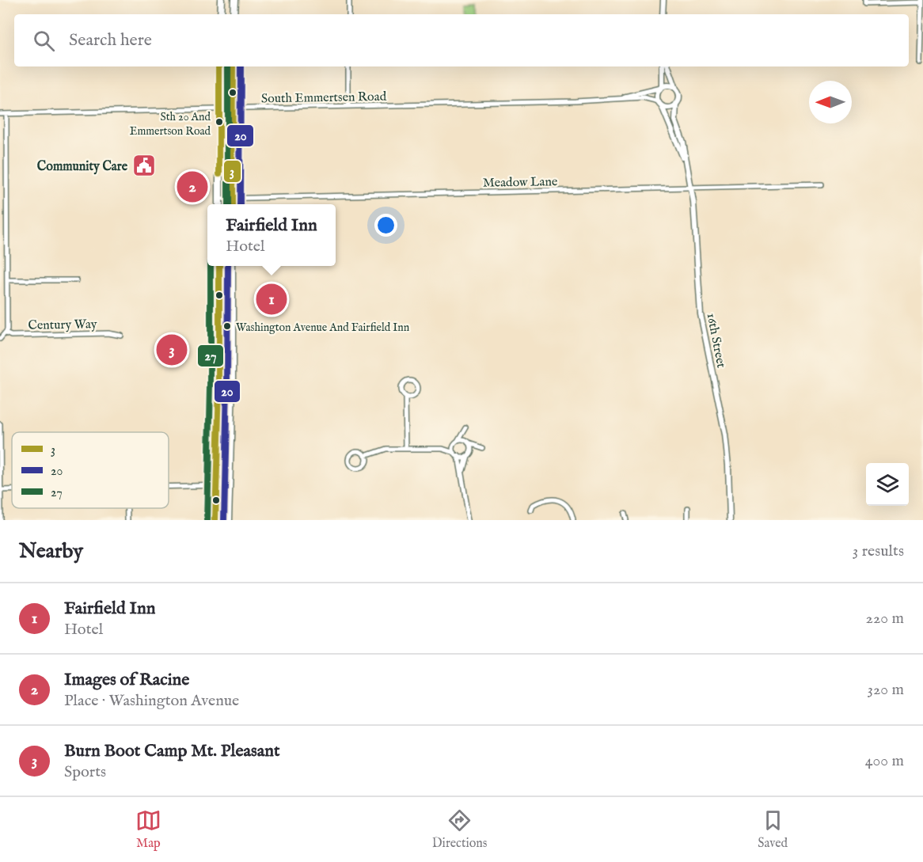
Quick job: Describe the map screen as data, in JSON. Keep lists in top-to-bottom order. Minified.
{"streets":{"street":["South Emmertsen Road","Meadow Lane","Century Way","16th Street"]},"crossings":[["South Emmertsen Road","16th Street"],["Meadow Lane","16th Street"]],"places":{"other":["Sth 20 And Emmertson Road","Washington Avenue And Fairfield Inn"],"public building":["Community Care"]},"lines":["transit line 3","transit line 20","transit line 27"],"legend":["3","20","27"],"north":"left","page":{"search":"Search here","pins":["2","1","3"],"popup":["Fairfield Inn","Hotel"],"heading":["Nearby","3 results"],"list":[{"mark":"1","name":"Fairfield Inn","note":"Hotel","value":"220 m"},{"mark":"2","name":"Images of Racine","note":"Place · Washington Avenue","value":"320 m"},{"mark":"3","name":"Burn Boot Camp Mt. Pleasant","note":"Sports","value":"400 m"}],"nav":["Map","Directions","Saved"]}}
